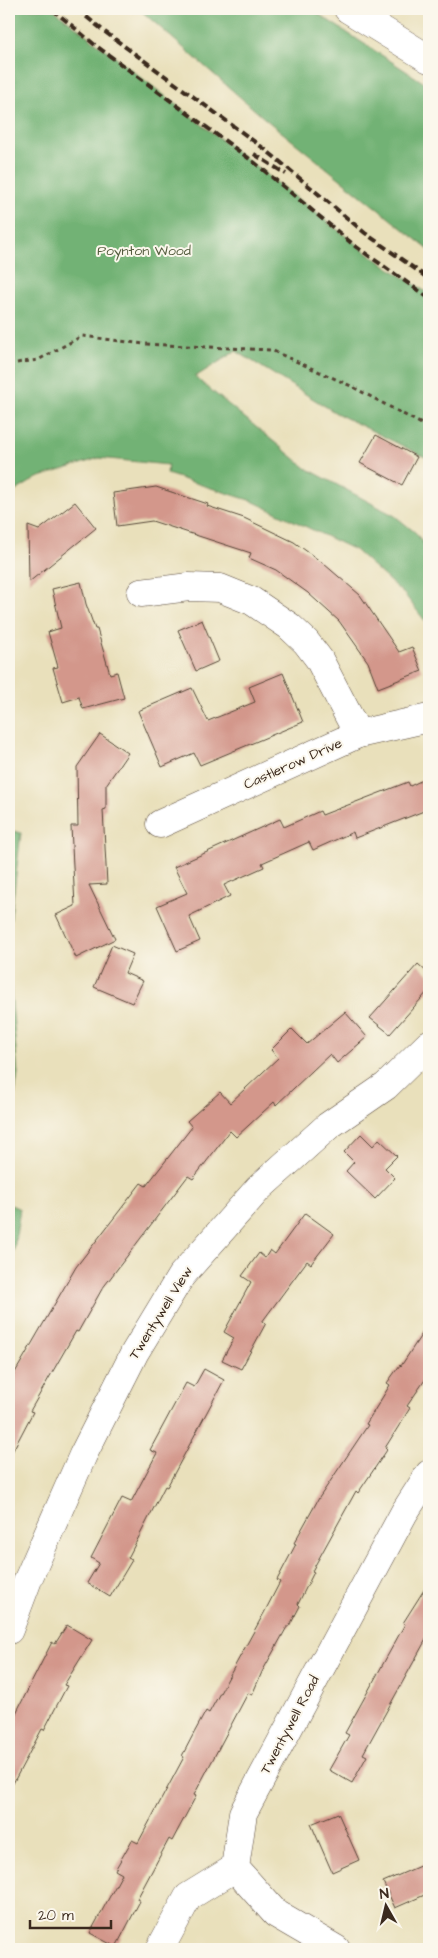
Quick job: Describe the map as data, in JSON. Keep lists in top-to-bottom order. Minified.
{"streets":{"street":["Castlerow Drive","Twentywell View","Twentywell Road"]},"parks":["Poynton Wood"],"scale_bar":"20 m","north":"top"}
